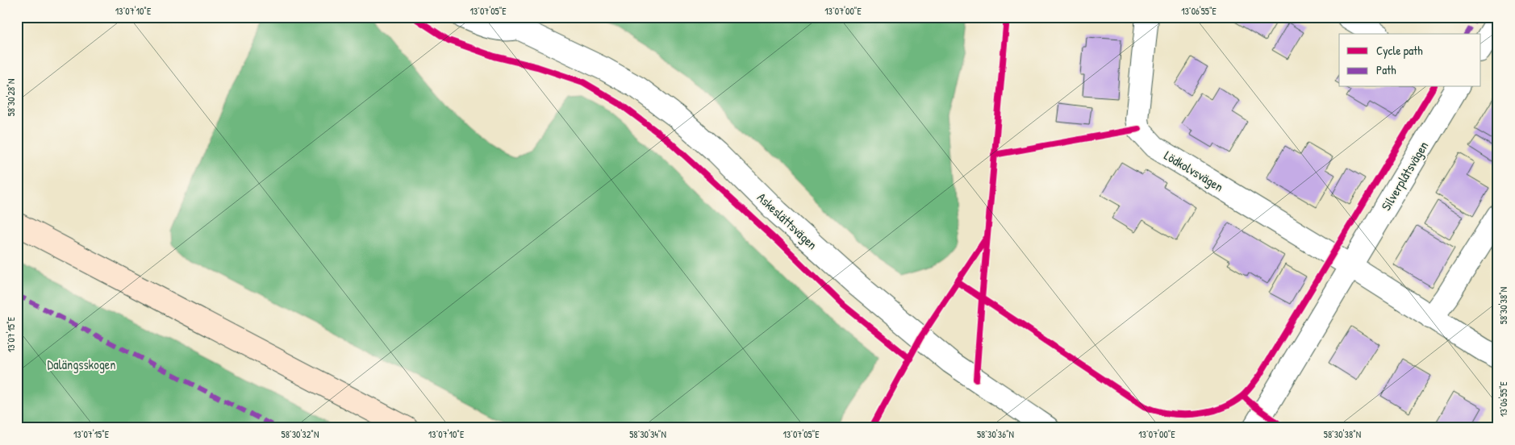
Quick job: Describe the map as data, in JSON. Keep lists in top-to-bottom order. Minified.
{"streets":{"street":["Lödkolvsvägen","Silverplåtsvägen","Askeslättsvägen"]},"crossings":[["Lödkolvsvägen","Silverplåtsvägen"]],"parks":["Dalängsskogen"],"legend":["Cycle path","Path"],"coordinates":["13°07'10\"E","13°07'05\"E","13°07'00\"E","13°06'55\"E","58°30'28\"N","58°30'38\"N","13°07'15\"E","58°30'32\"N","58°30'34\"N","58°30'36\"N"]}
